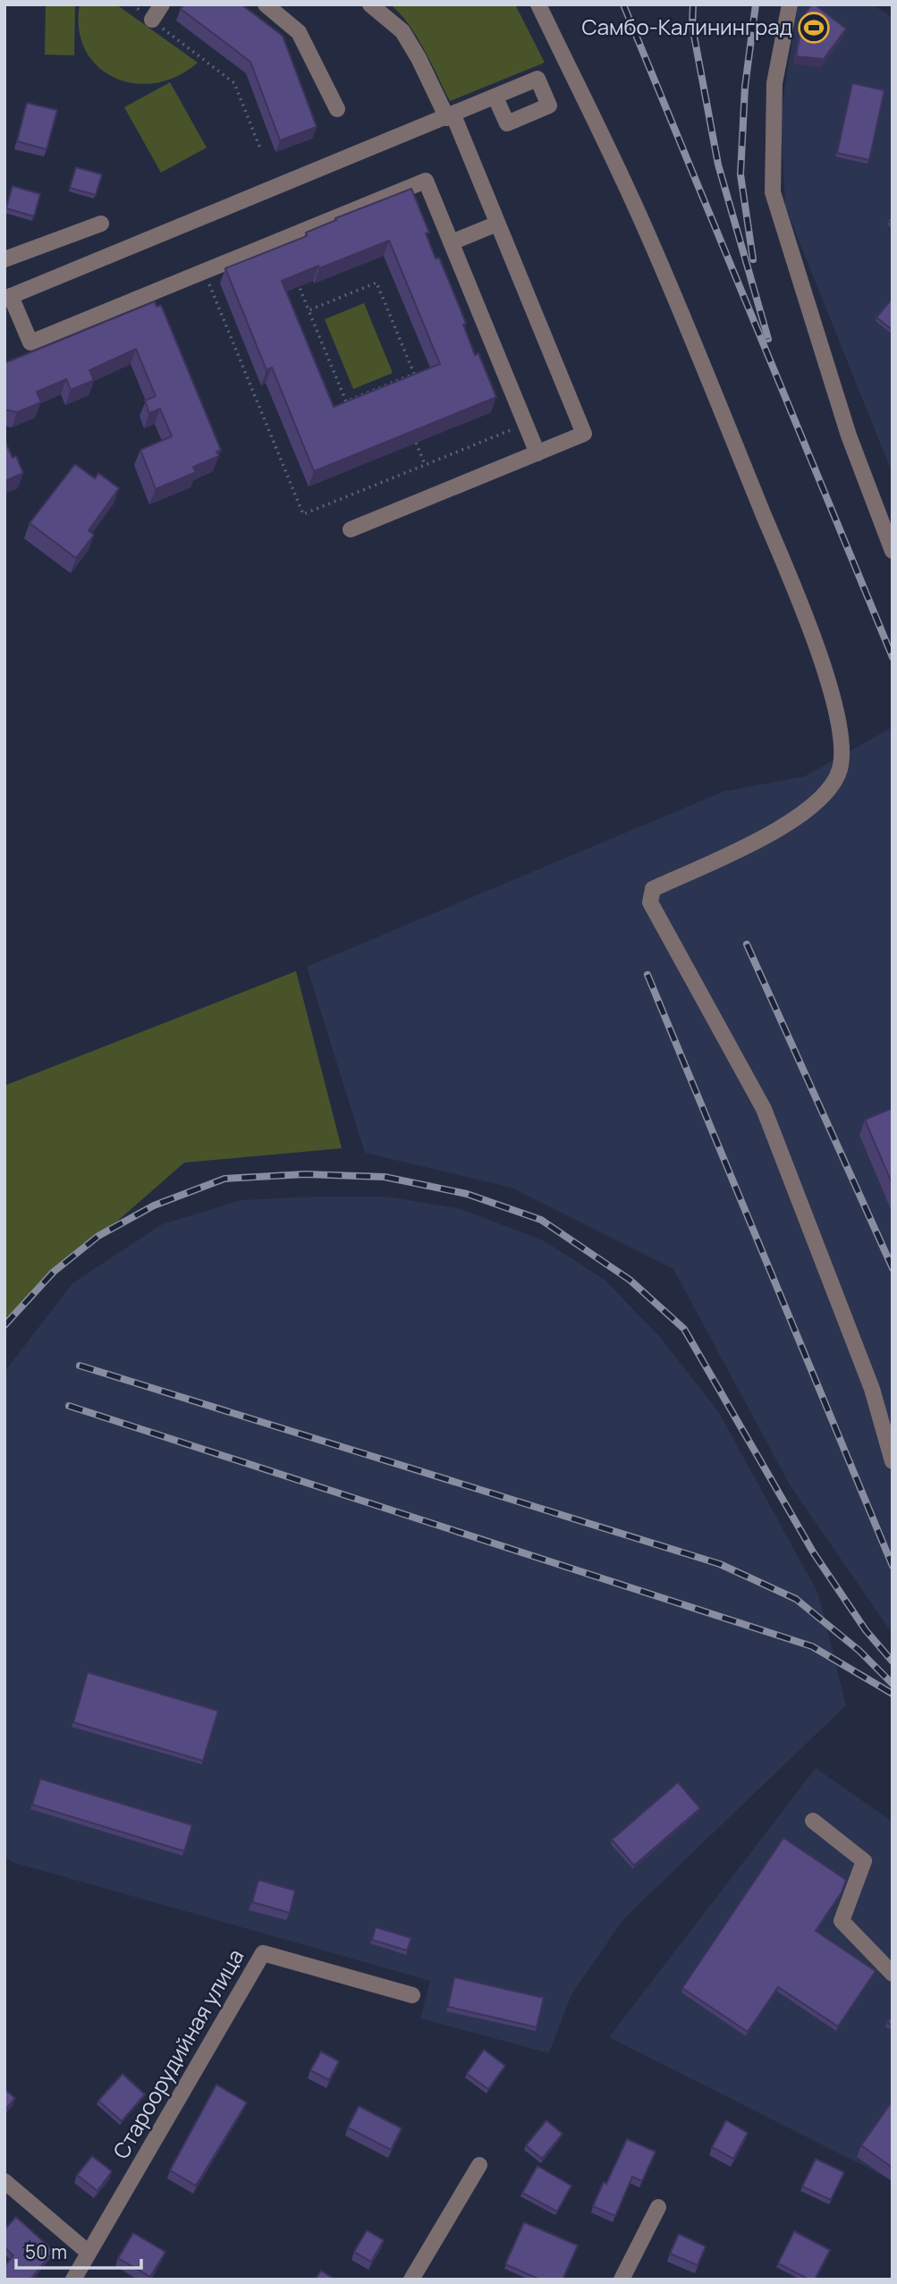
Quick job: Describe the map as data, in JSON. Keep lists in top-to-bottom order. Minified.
{"streets":{"street":["Староорудийная улица"]},"places":{"sports":["Самбо-Калининград"]},"scale_bar":"50 m"}
